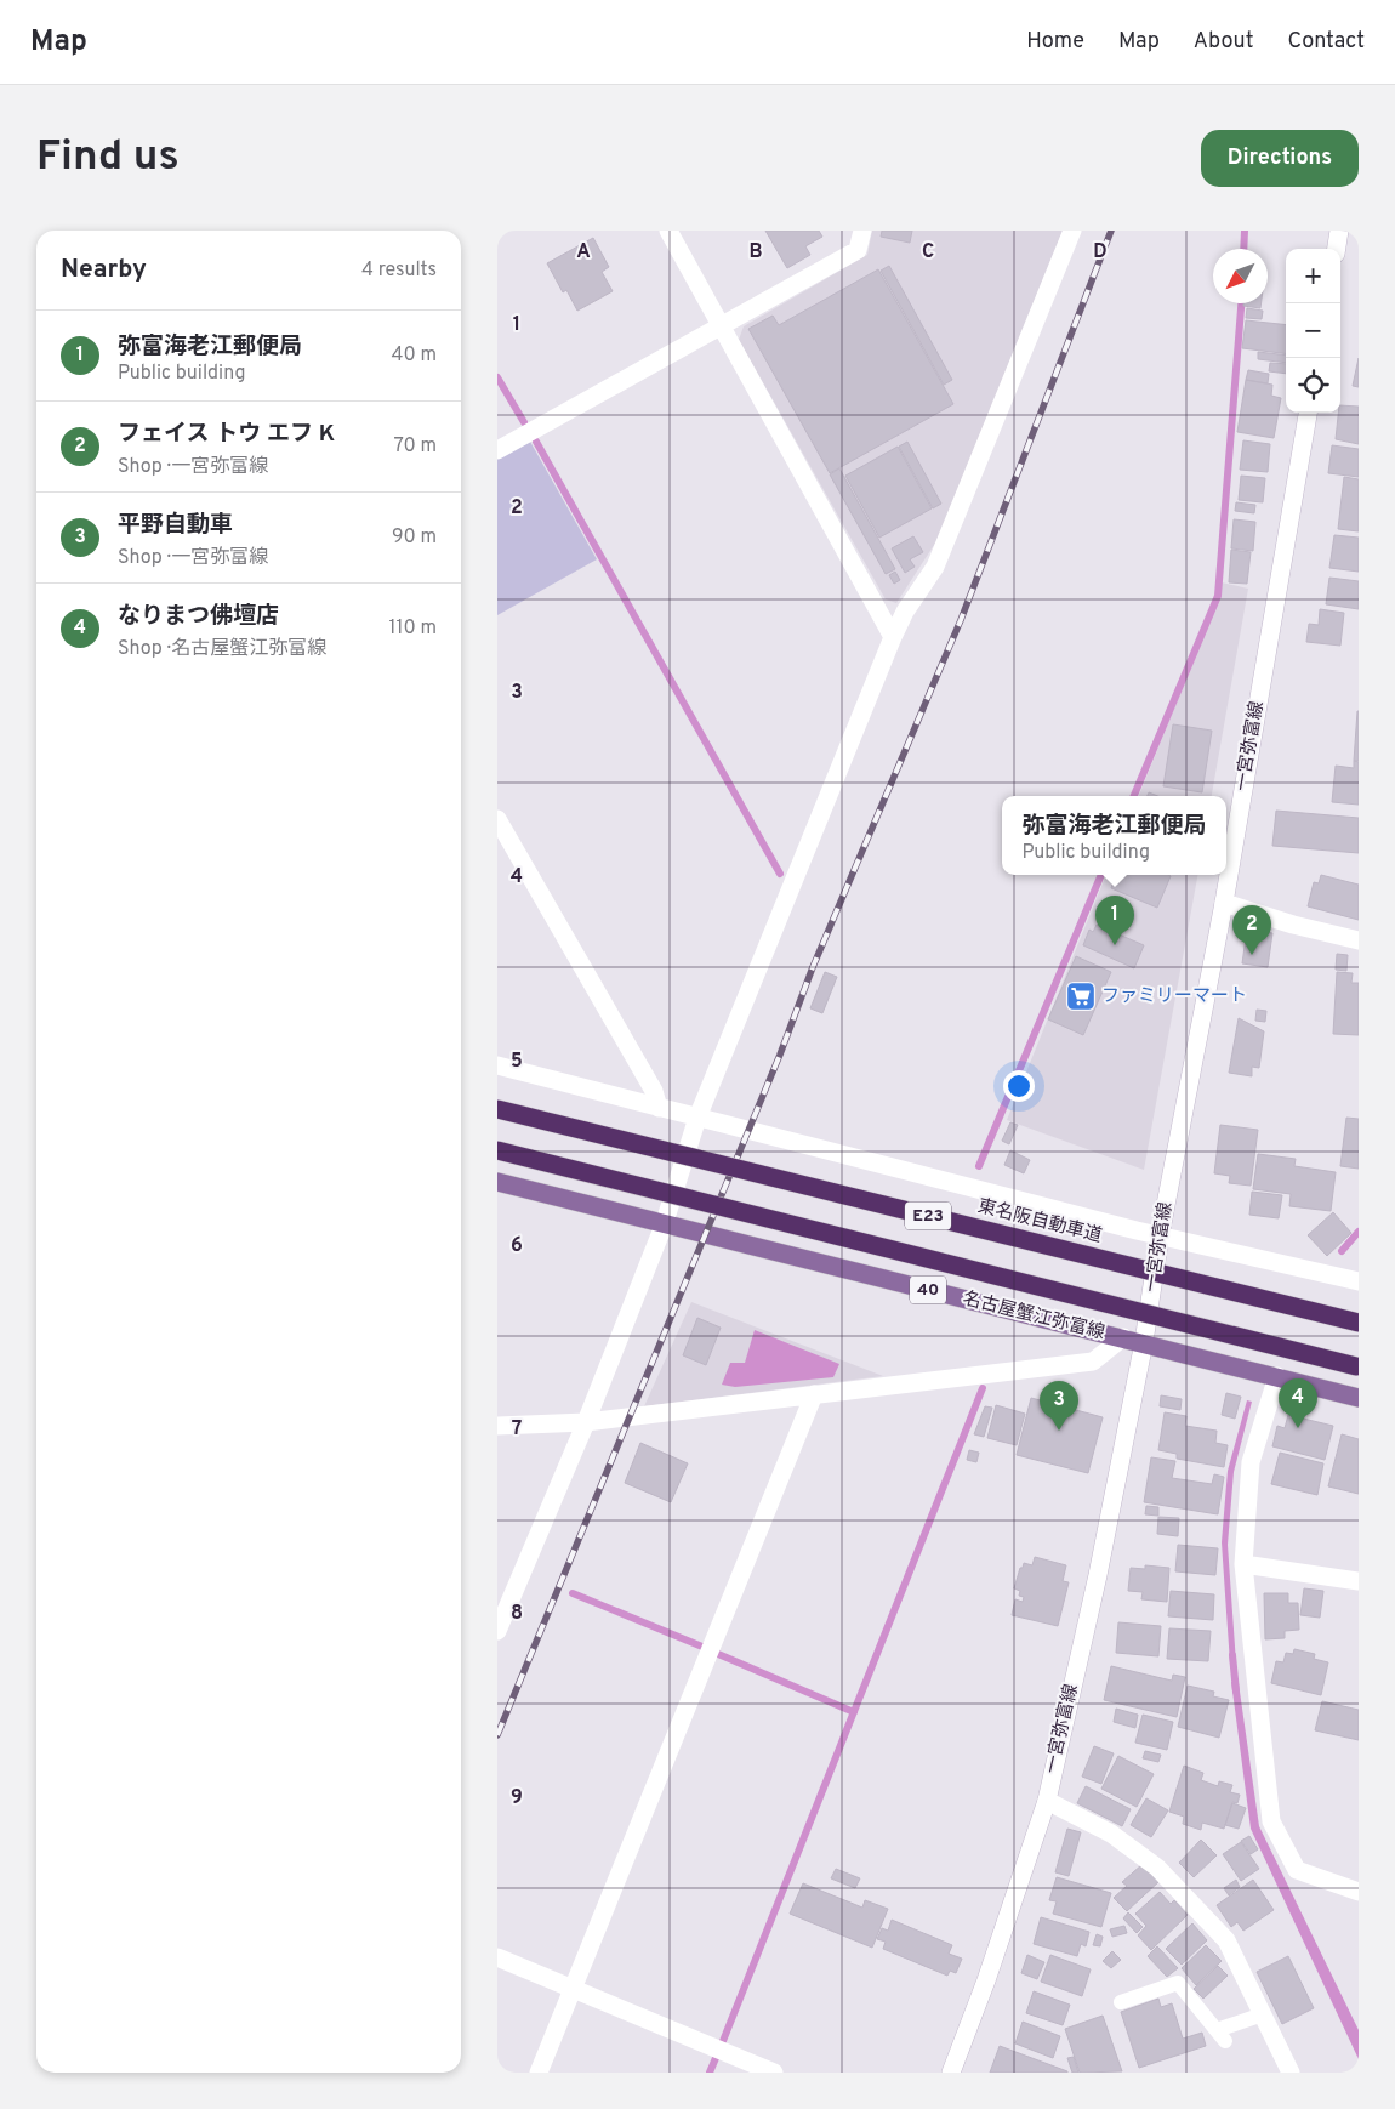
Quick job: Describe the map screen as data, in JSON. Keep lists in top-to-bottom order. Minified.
{"streets":{"highway":["E23","東名阪自動車道"],"main road":["40","名古屋蟹江弥富線"],"street":["一宮弥富線"]},"crossings":[["一宮弥富線","名古屋蟹江弥富線"]],"places":{"supermarket":["ファミリーマート"]},"north":"bottom left","page":{"header":"Map","nav":["Home","Map","About","Contact"],"buttons":"Directions","title":"Find us","heading":["Nearby","4 results"],"map_buttons":["+","−"],"list":[{"mark":"1","name":"弥富海老江郵便局","note":"Public building","value":"40 m"},{"mark":"2","name":"フェイス トウ エフ K","note":"Shop · 一宮弥富線","value":"70 m"},{"mark":"3","name":"平野自動車","note":"Shop · 一宮弥富線","value":"90 m"},{"mark":"4","name":"なりまつ佛壇店","note":"Shop · 名古屋蟹江弥富線","value":"110 m"}],"popup":["弥富海老江郵便局","Public building"],"pins":["1","2","4","3"]},"grid":{"columns":["A","B","C","D"],"rows":["1","2","3","4","5","6","7","8","9"]}}
